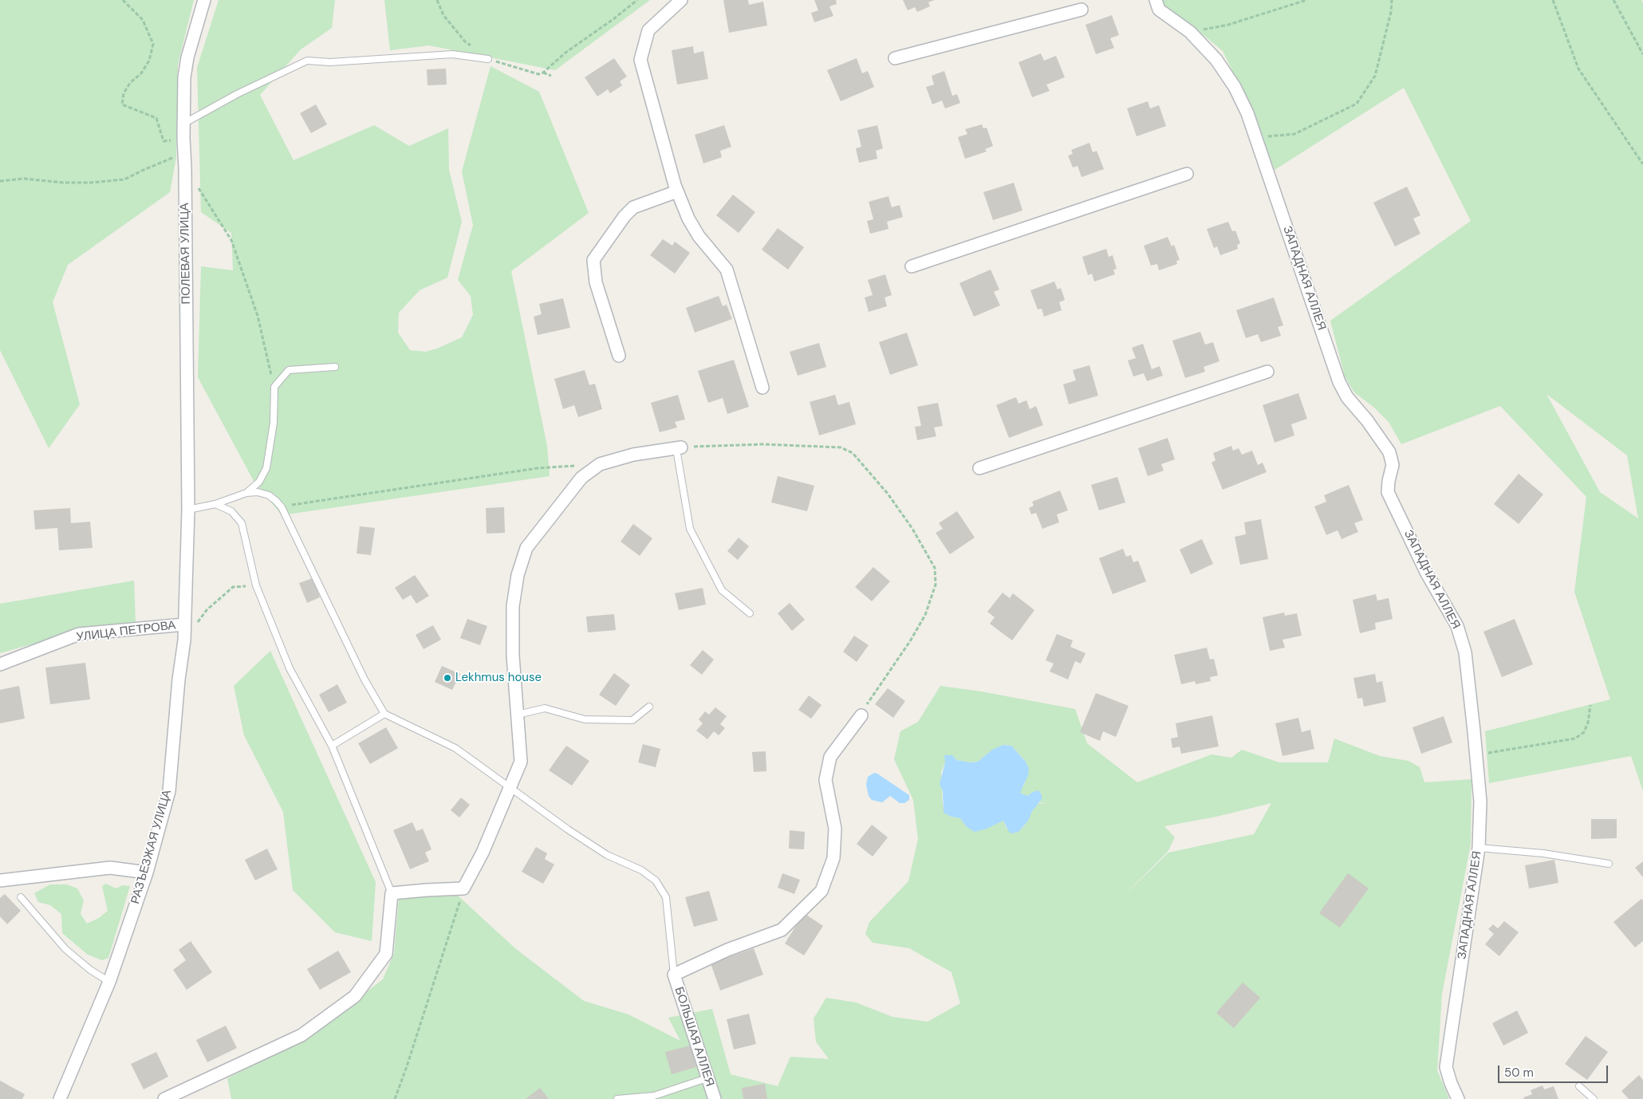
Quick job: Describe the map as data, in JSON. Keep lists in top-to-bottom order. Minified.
{"streets":{"street":["ПОЛЕВАЯ УЛИЦА","ЗАПАДНАЯ АЛЛЕЯ","УЛИЦА ПЕТРОВА","РАЗЪЕЗЖАЯ УЛИЦА","БОЛЬШАЯ АЛЛЕЯ"]},"crossings":[["ПОЛЕВАЯ УЛИЦА","РАЗЪЕЗЖАЯ УЛИЦА"],["УЛИЦА ПЕТРОВА","РАЗЪЕЗЖАЯ УЛИЦА"]],"places":["Lekhmus house"],"scale_bar":"50 m"}
